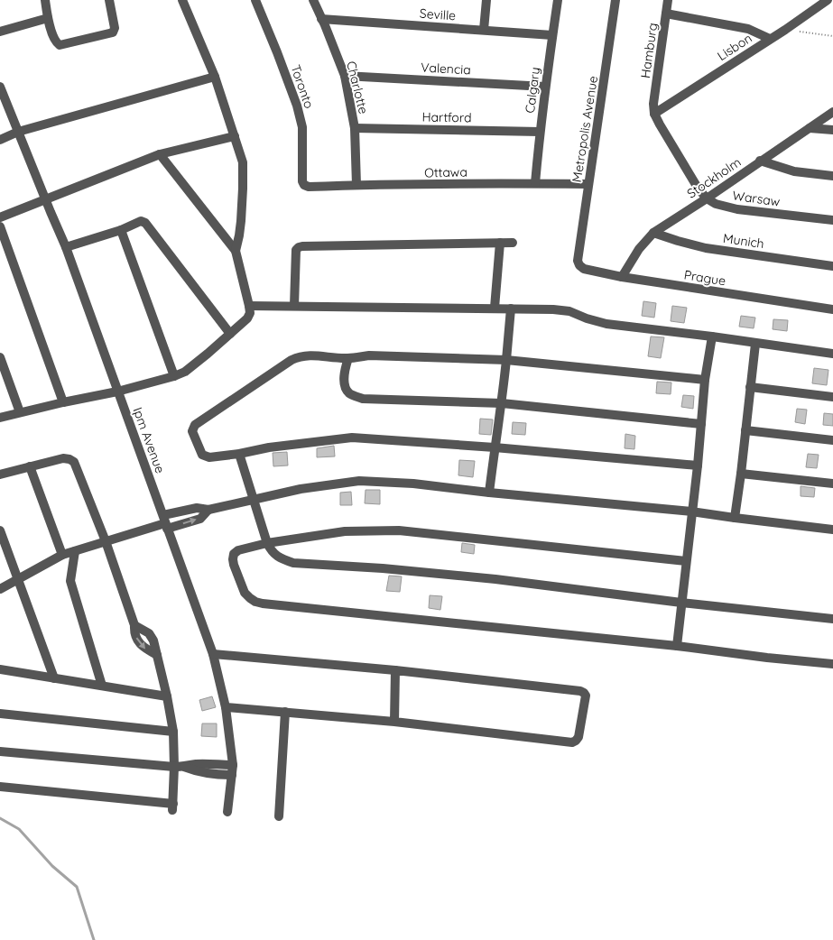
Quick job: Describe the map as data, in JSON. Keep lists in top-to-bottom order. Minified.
{"streets":{"street":["Seville","Lisbon","Hamburg","Valencia","Toronto","Charlotte","Calgary","Hartford","Metropolis Avenue","Ottawa","Stockholm","Warsaw","Munich","Prague","Ipm Avenue"]},"crossings":[["Seville","Charlotte"],["Seville","Calgary"],["Lisbon","Hamburg"],["Valencia","Charlotte"],["Valencia","Calgary"],["Toronto","Ottawa"],["Charlotte","Hartford"],["Charlotte","Ottawa"],["Calgary","Hartford"],["Calgary","Ottawa"],["Metropolis Avenue","Ottawa"],["Metropolis Avenue","Prague"],["Stockholm","Warsaw"],["Stockholm","Munich"],["Stockholm","Prague"]]}
